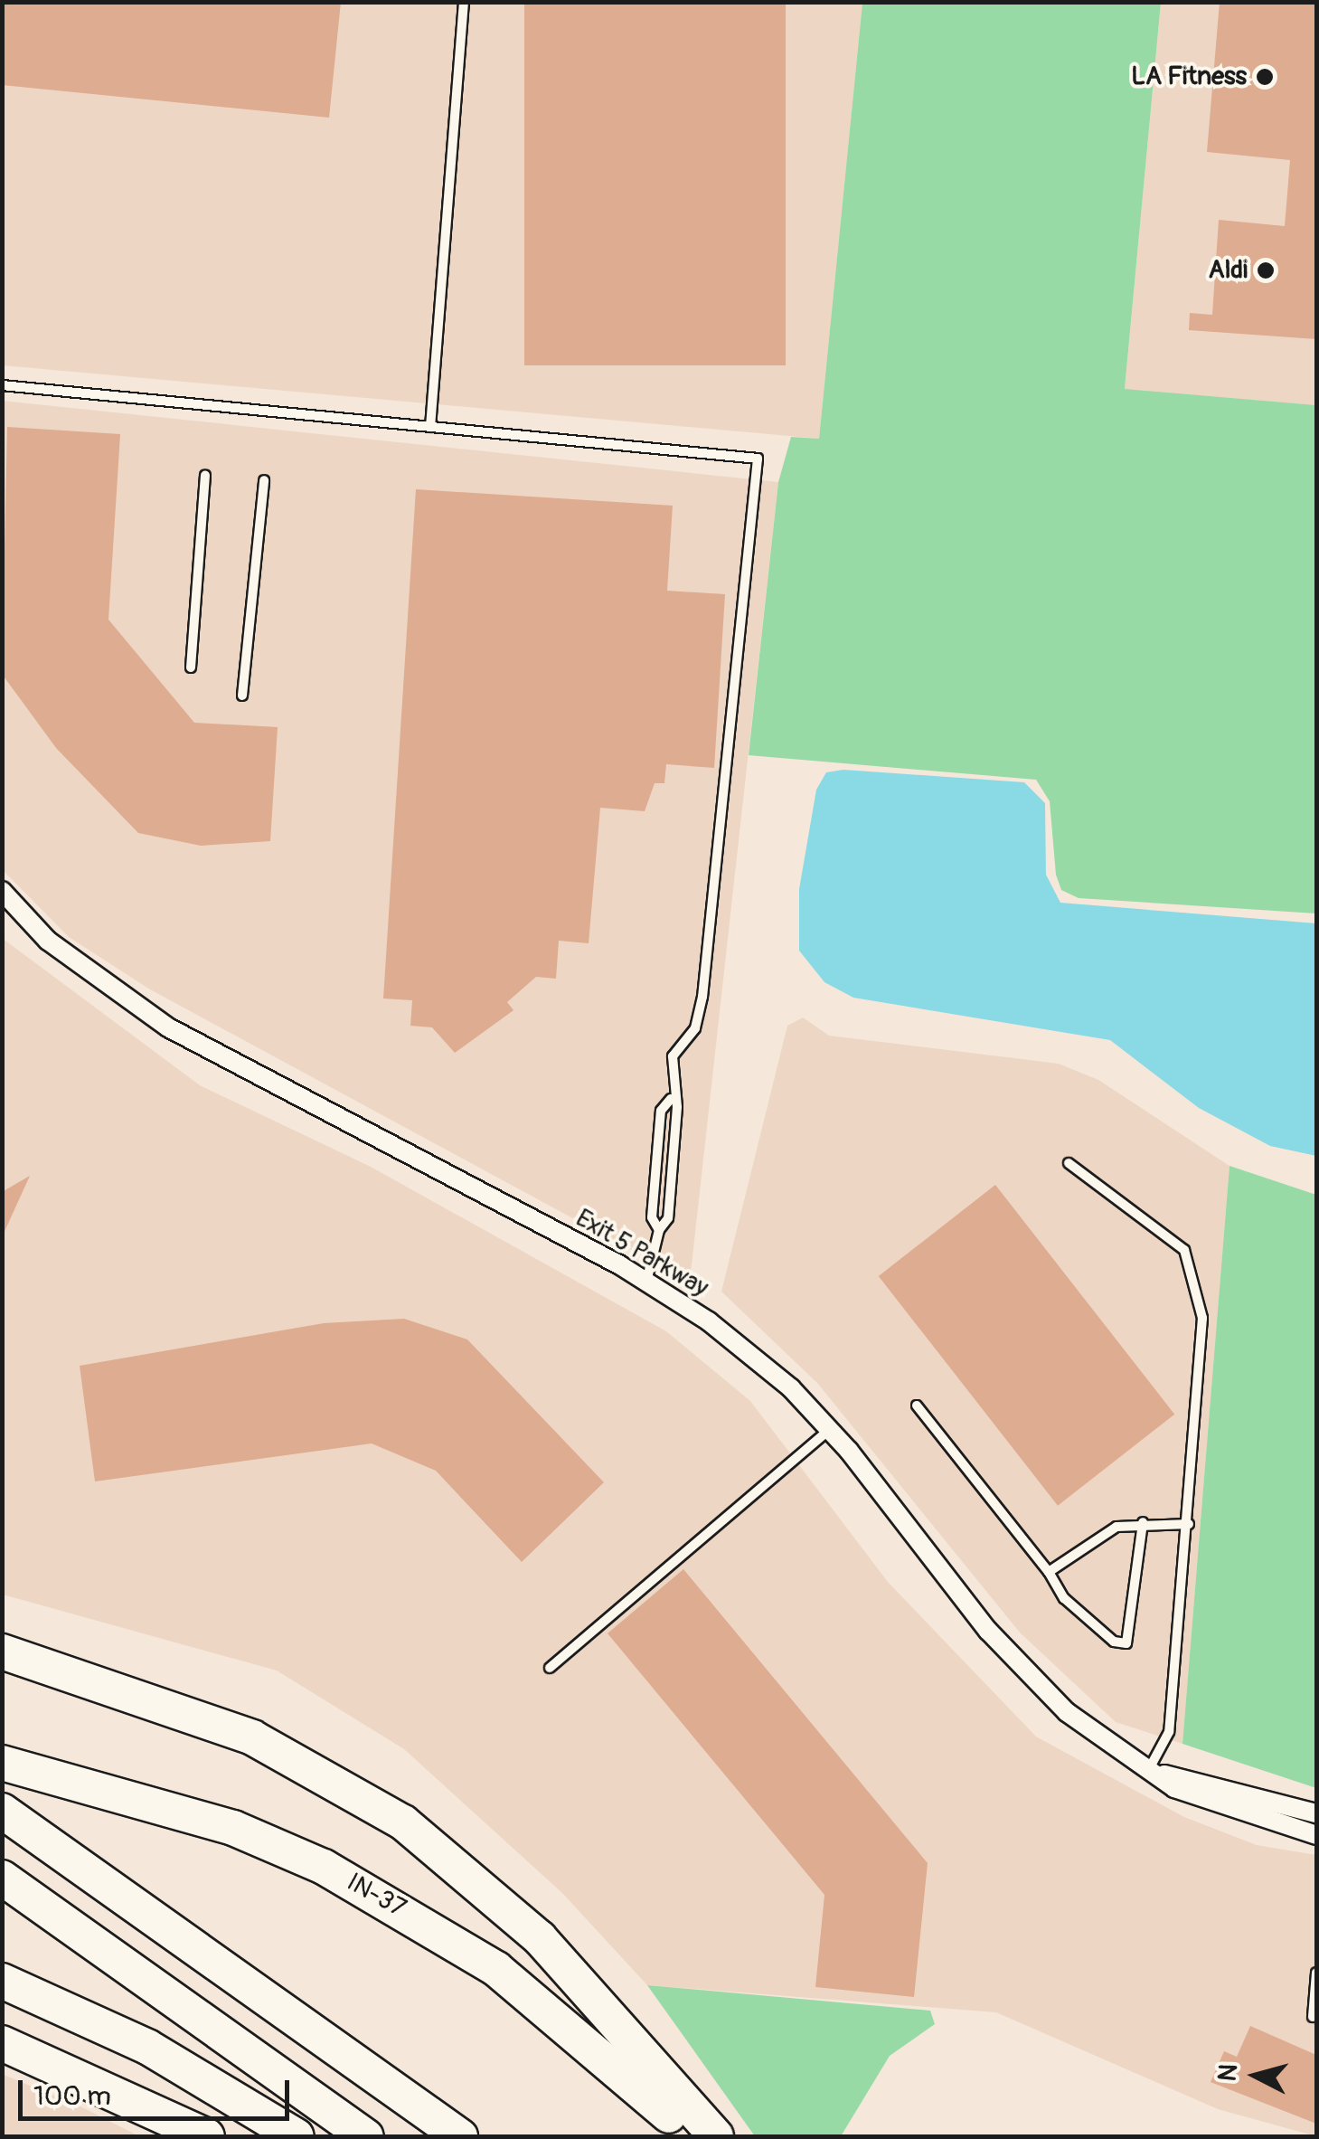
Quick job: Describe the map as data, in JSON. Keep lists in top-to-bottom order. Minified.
{"streets":{"highway":["IN-37"],"street":["Exit 5 Parkway"]},"places":["LA Fitness","Aldi"],"scale_bar":"100 m","north":"left"}
